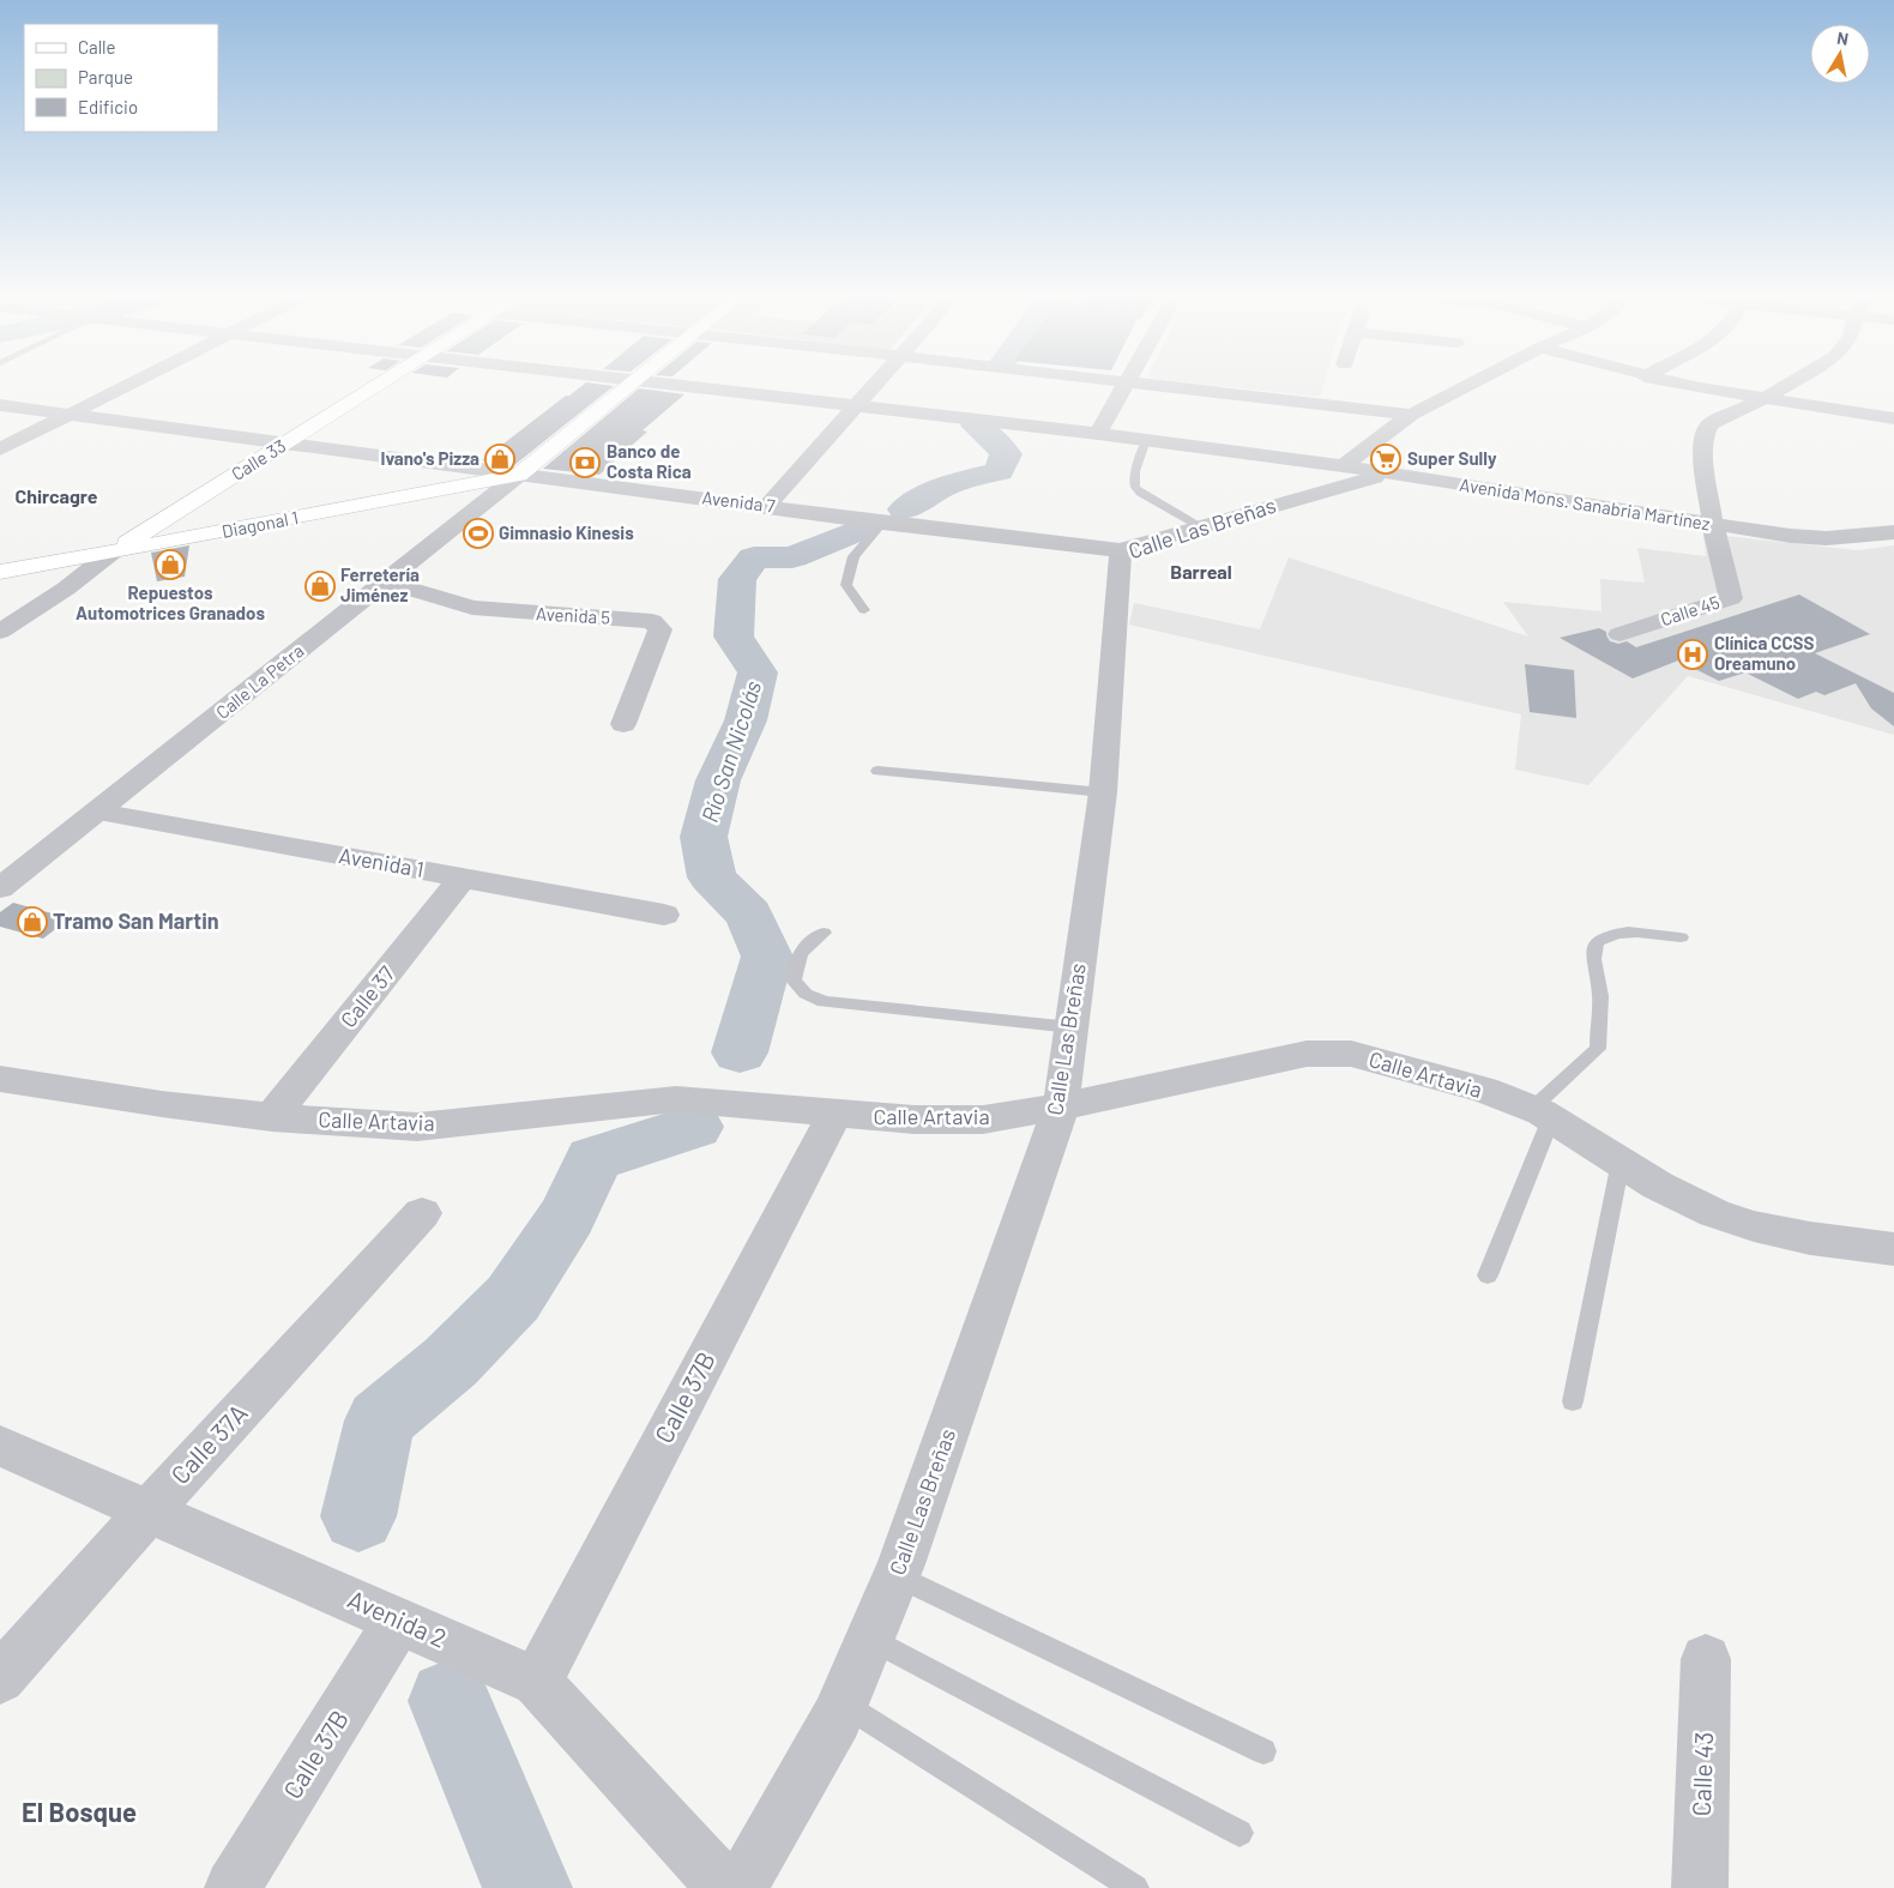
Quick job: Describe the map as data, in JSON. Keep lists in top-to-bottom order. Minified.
{"streets":{"main road":["Calle 33","Diagonal 1"],"street":["Avenida 7","Avenida Mons. Sanabria Martínez","Calle Las Breñas","Calle 45","Avenida 5","Calle La Petra","Avenida 1","Calle 37","Calle Artavia","Calle 37B","Calle 37A","Avenida 2","Calle 43"]},"crossings":[["Calle 33","Avenida 7"],["Calle 33","Diagonal 1"],["Avenida 7","Diagonal 1"],["Avenida 7","Calle Las Breñas"],["Avenida 7","Calle La Petra"],["Avenida Mons. Sanabria Martínez","Calle Las Breñas"],["Avenida Mons. Sanabria Martínez","Calle 45"],["Diagonal 1","Calle La Petra"],["Calle Las Breñas","Calle Artavia"],["Avenida 5","Calle La Petra"],["Calle La Petra","Avenida 1"],["Avenida 1","Calle 37"],["Calle 37","Calle Artavia"],["Calle Artavia","Calle 37B"],["Calle 37B","Avenida 2"],["Calle 37A","Avenida 2"]],"districts":["Chircagre","Barreal","El Bosque"],"water":["Río San Nicolás"],"places":{"shop":["Ivano's Pizza","Repuestos Automotrices Granados","Ferretería Jiménez","Tramo San Martin"],"supermarket":["Super Sully"],"bank":["Banco de Costa Rica"],"sports":["Gimnasio Kinesis"],"hospital":["Clínica CCSS Oreamuno"]},"legend":["Calle","Parque","Edificio"],"north":"top"}
